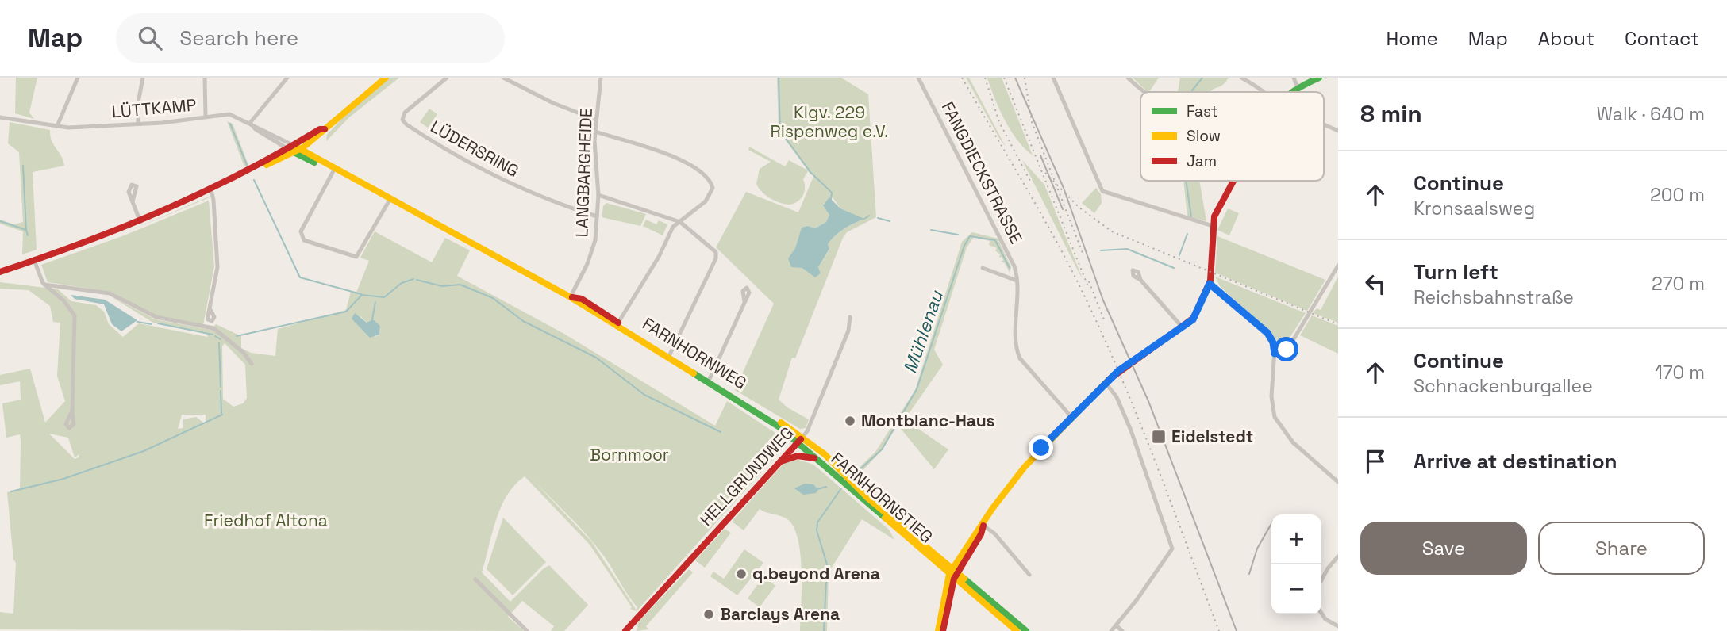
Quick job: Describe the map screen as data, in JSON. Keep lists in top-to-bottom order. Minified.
{"streets":{"main road":["FARNHORNWEG","HELLGRUNDWEG","FARNHORNSTIEG"],"street":["LÜTTKAMP","LÜDERSRING","LANGBARGHEIDE","FANGDIECKSTRASSE"]},"crossings":[["LÜTTKAMP","FARNHORNWEG"],["LÜDERSRING","LANGBARGHEIDE"],["LANGBARGHEIDE","FARNHORNWEG"],["FARNHORNWEG","HELLGRUNDWEG"],["FARNHORNWEG","FARNHORNSTIEG"],["HELLGRUNDWEG","FARNHORNSTIEG"]],"water":["Mühlenau"],"parks":["Klgv. 229 Rispenweg e.V.","Bornmoor","Friedhof Altona"],"places":{"other":["Montblanc-Haus","q.beyond Arena","Barclays Arena"],"transit":["Eidelstedt"]},"legend":["Fast","Slow","Jam"],"page":{"header":"Map","search":"Search here","nav":["Home","Map","About","Contact"],"heading":["8 min","Walk · 640 m"],"list":[["Continue","Kronsaalsweg","200 m"],["Turn left","Reichsbahnstraße","270 m"],["Continue","Schnackenburgallee","170 m"],"Arrive at destination"],"buttons":["Save","Share"],"map_buttons":["+","−"]}}
